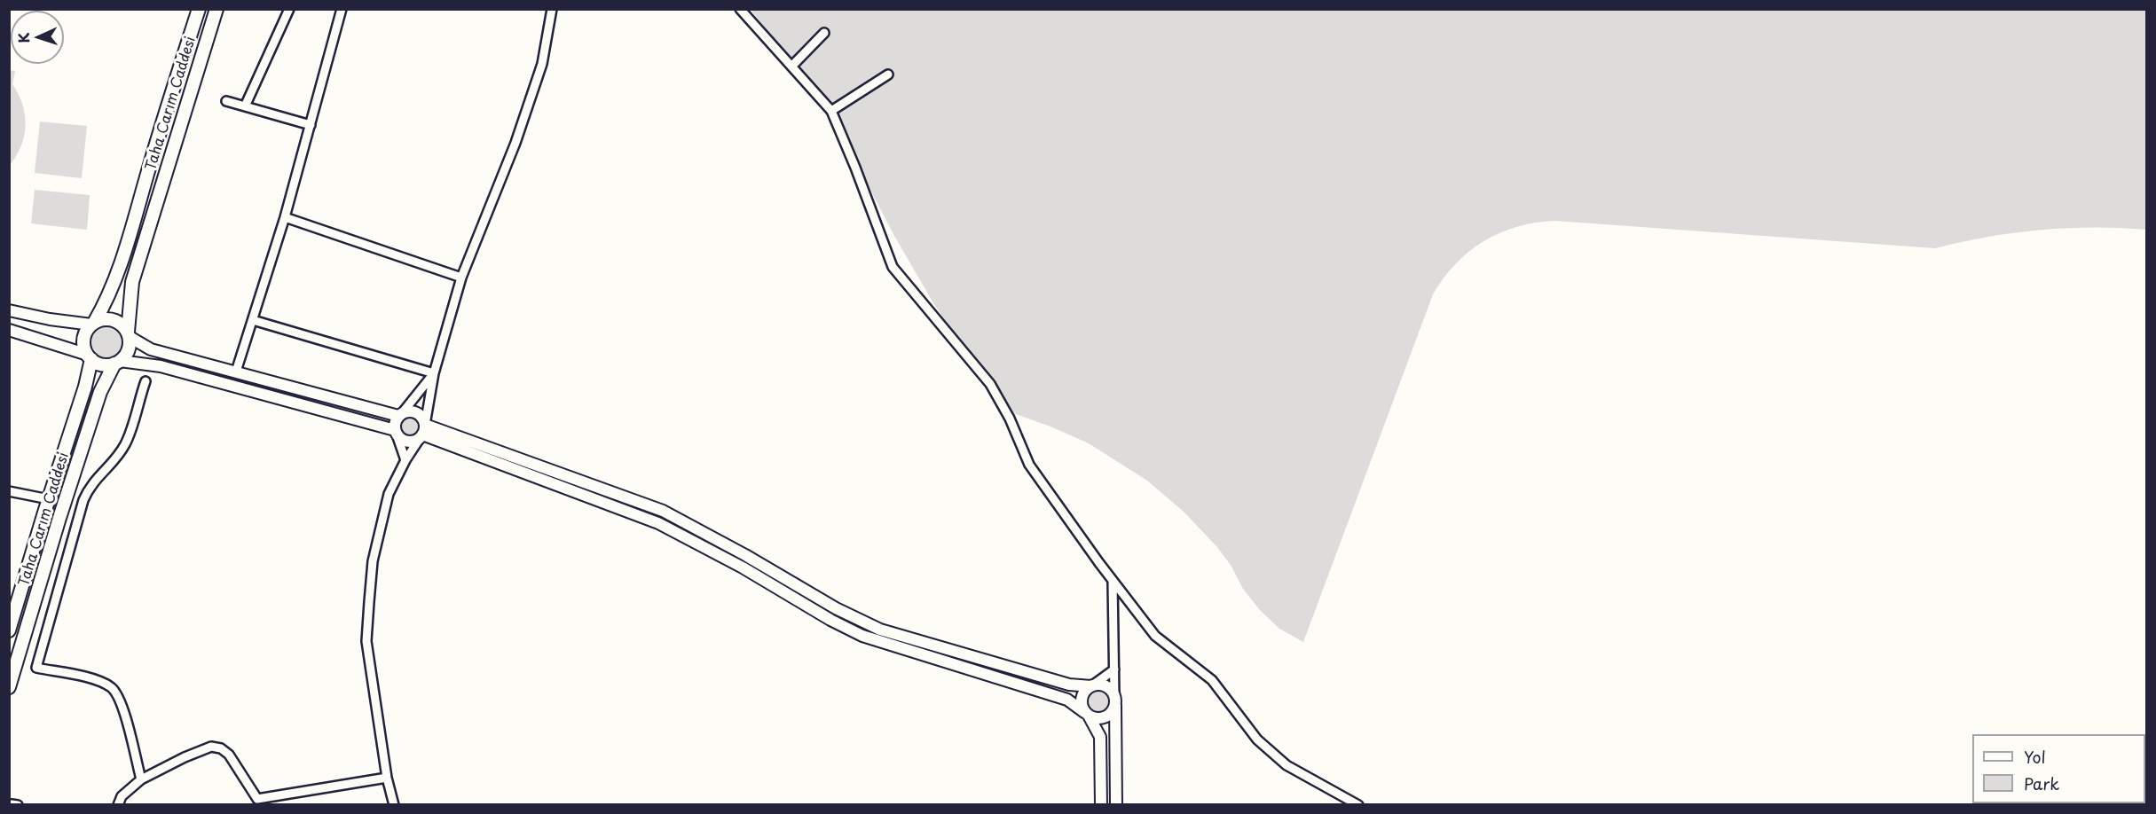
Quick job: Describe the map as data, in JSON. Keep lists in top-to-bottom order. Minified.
{"streets":{"main road":["Taha Carım Caddesi"]},"legend":["Yol","Park"],"north":"left"}
